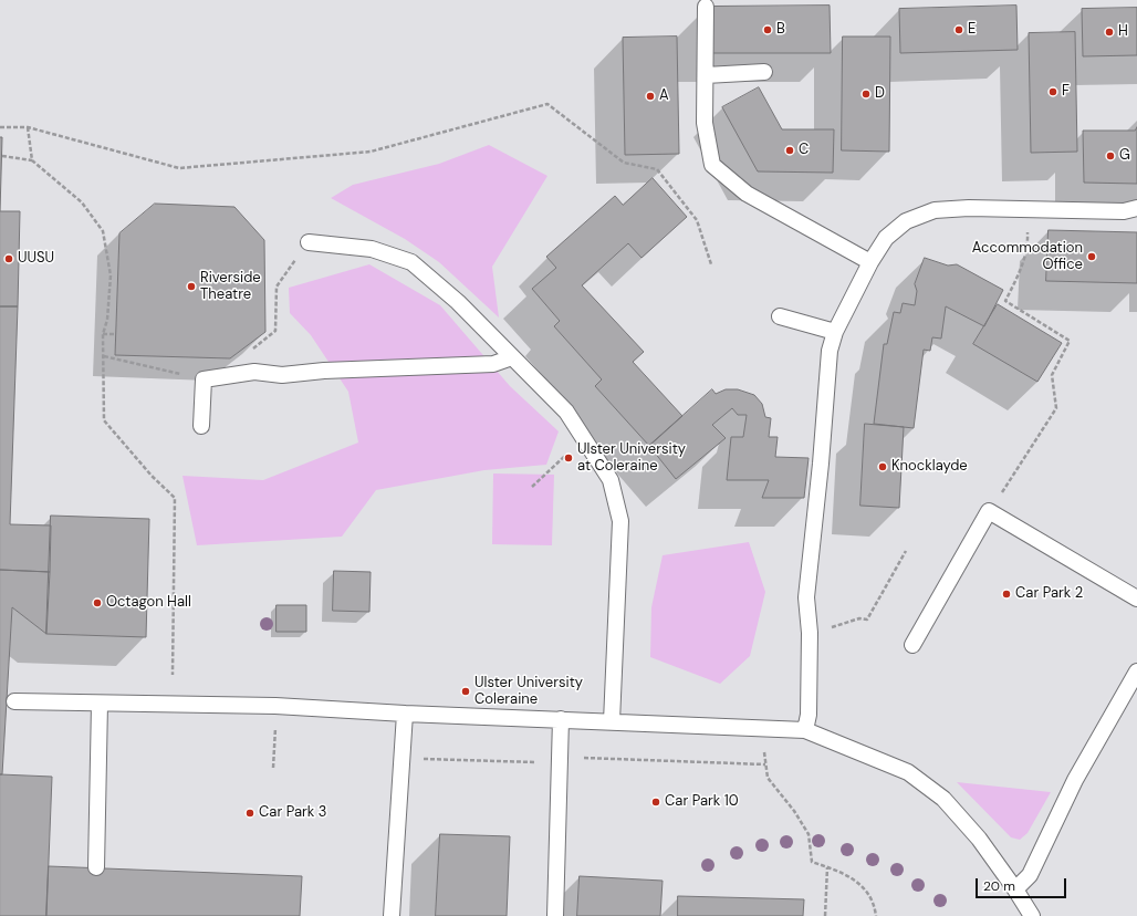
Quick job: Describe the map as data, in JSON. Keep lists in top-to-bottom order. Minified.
{"places":["B","E","H","F","D","A","C","G","Accommodation Office","UUSU","Riverside Theatre","Ulster University at Coleraine","Knocklayde","Car Park 2","Octagon Hall","Ulster University Coleraine","Car Park 10","Car Park 3"],"scale_bar":"20 m"}
